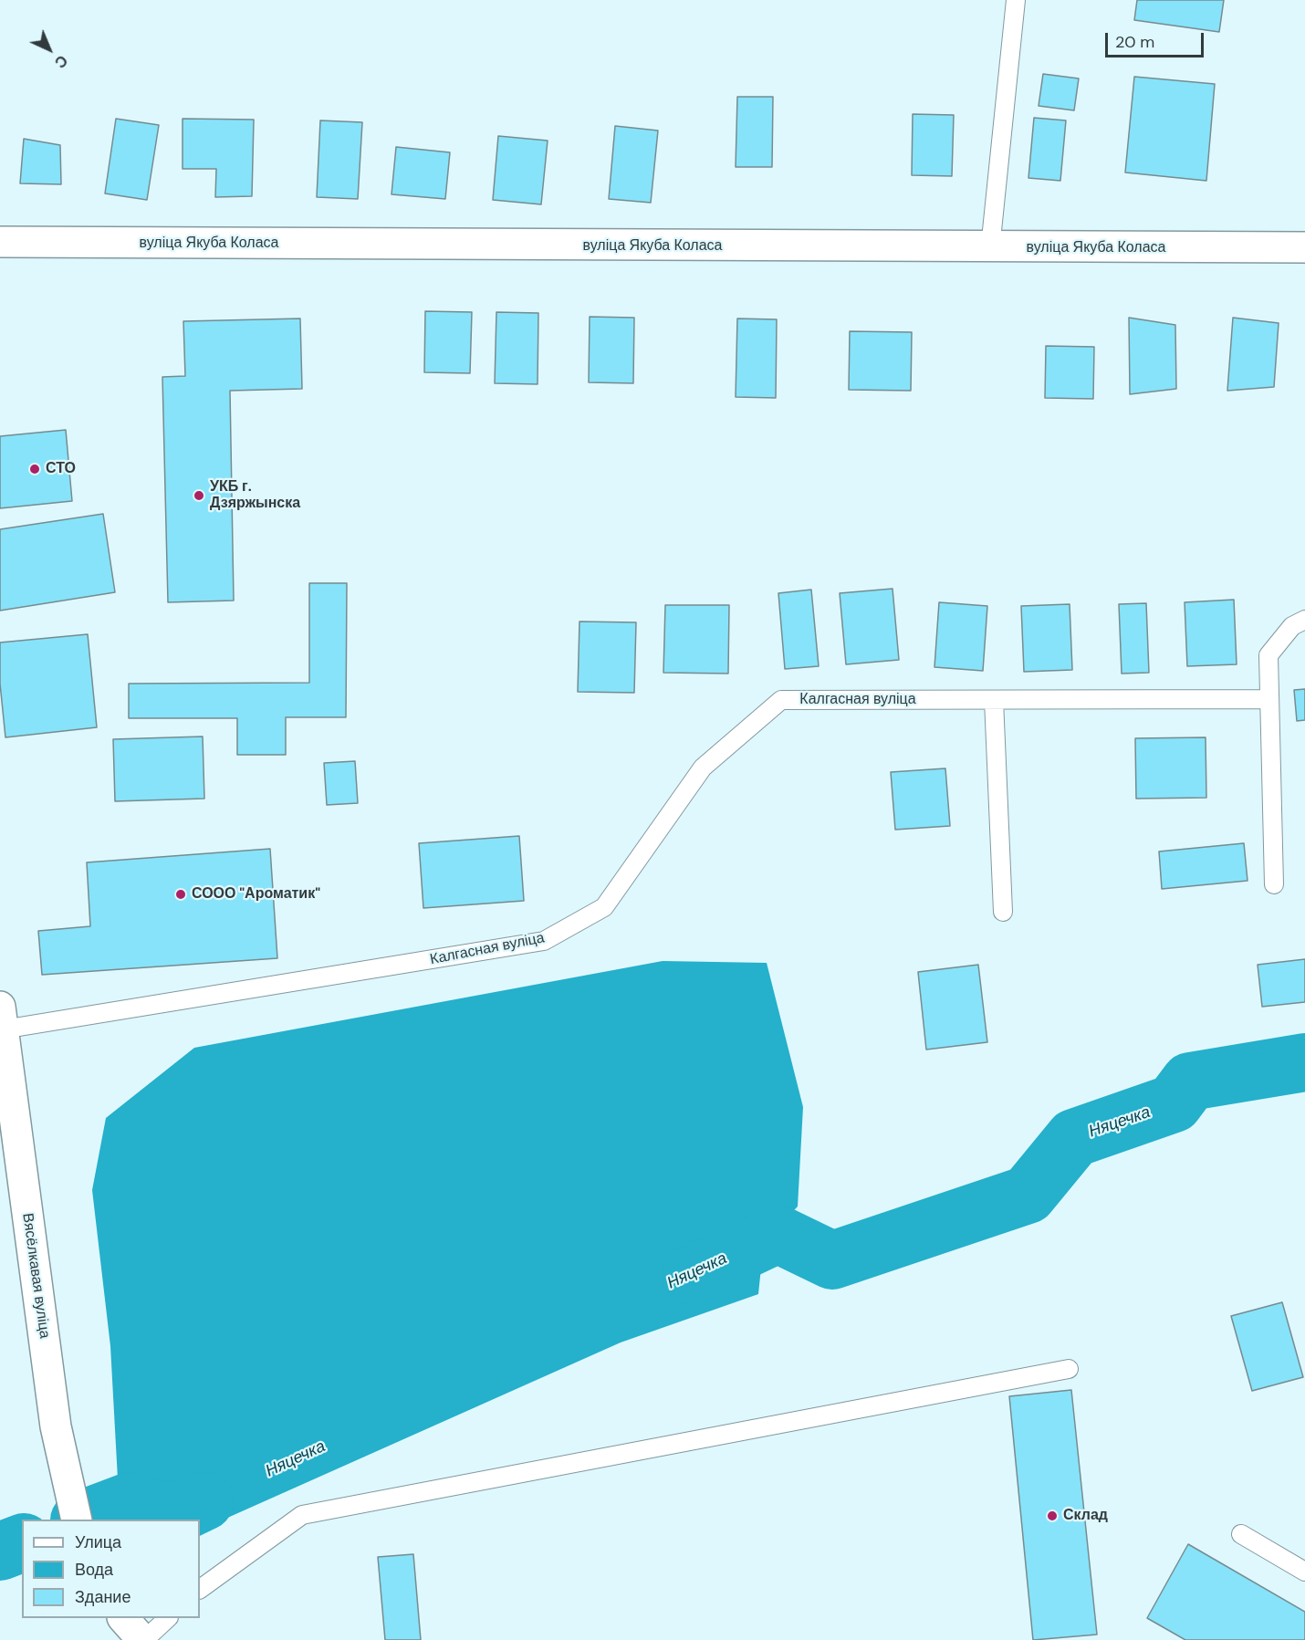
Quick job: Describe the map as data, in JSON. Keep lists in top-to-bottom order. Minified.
{"streets":{"street":["вуліца Якуба Коласа","Вясёлкавая вуліца"],"lane":["Калгасная вуліца"]},"crossings":[["Калгасная вуліца","Вясёлкавая вуліца"]],"water":["Няцечка"],"places":["СТО","УКБ г. Дзяржынска","СООО \"Ароматик\"","Склад"],"legend":["Улица","Вода","Здание"],"scale_bar":"20 m","north":"bottom right"}
